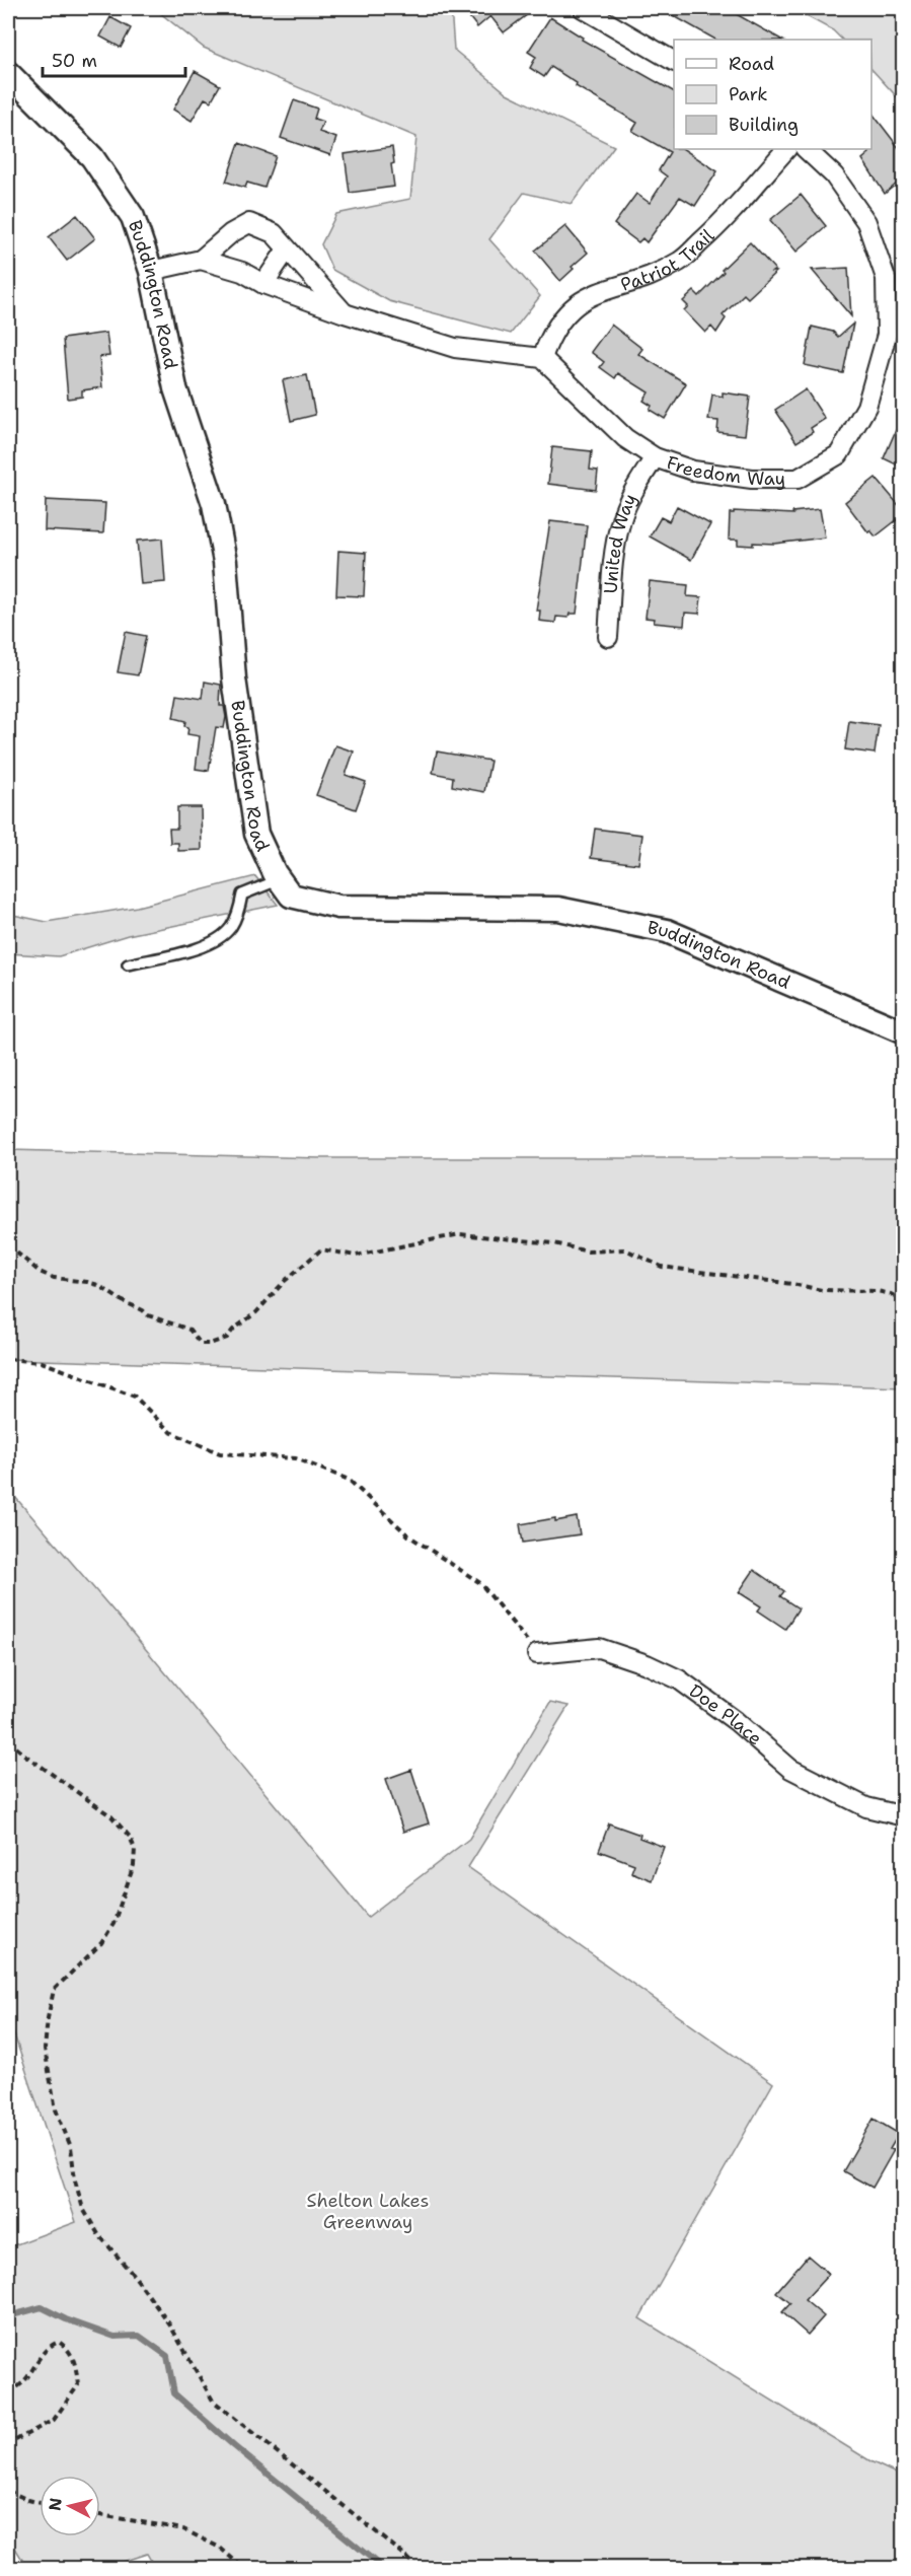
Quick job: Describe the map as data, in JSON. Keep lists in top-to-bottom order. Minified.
{"streets":{"street":["Patriot Trail","Buddington Road","Freedom Way","United Way","Doe Place"]},"crossings":[["Patriot Trail","Freedom Way"],["Freedom Way","United Way"]],"parks":["Shelton Lakes Greenway"],"legend":["Road","Park","Building"],"scale_bar":"50 m","north":"left"}
